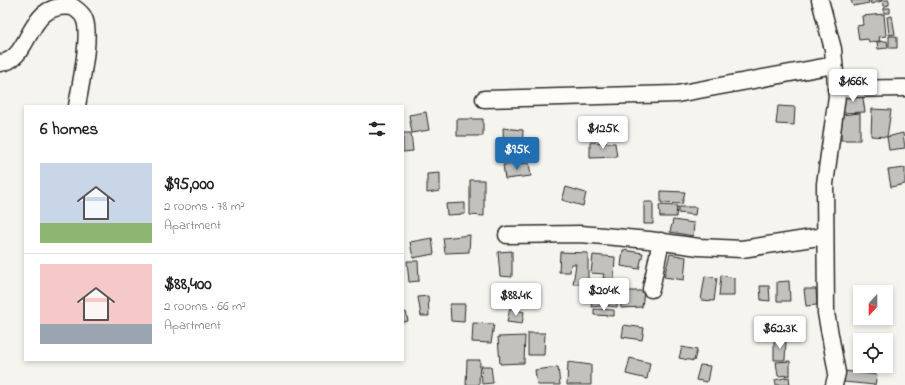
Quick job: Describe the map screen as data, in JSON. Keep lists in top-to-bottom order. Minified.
{"north":"bottom","page":{"price":["$166K","$125K","$95K","$204K","$88.4K","$62.3K"],"heading":"6 homes","list":[{"name":"$95,000","note":"2 rooms · 78 m² · Apartment"},{"name":"$88,400","note":"2 rooms · 66 m² · Apartment"}]}}
